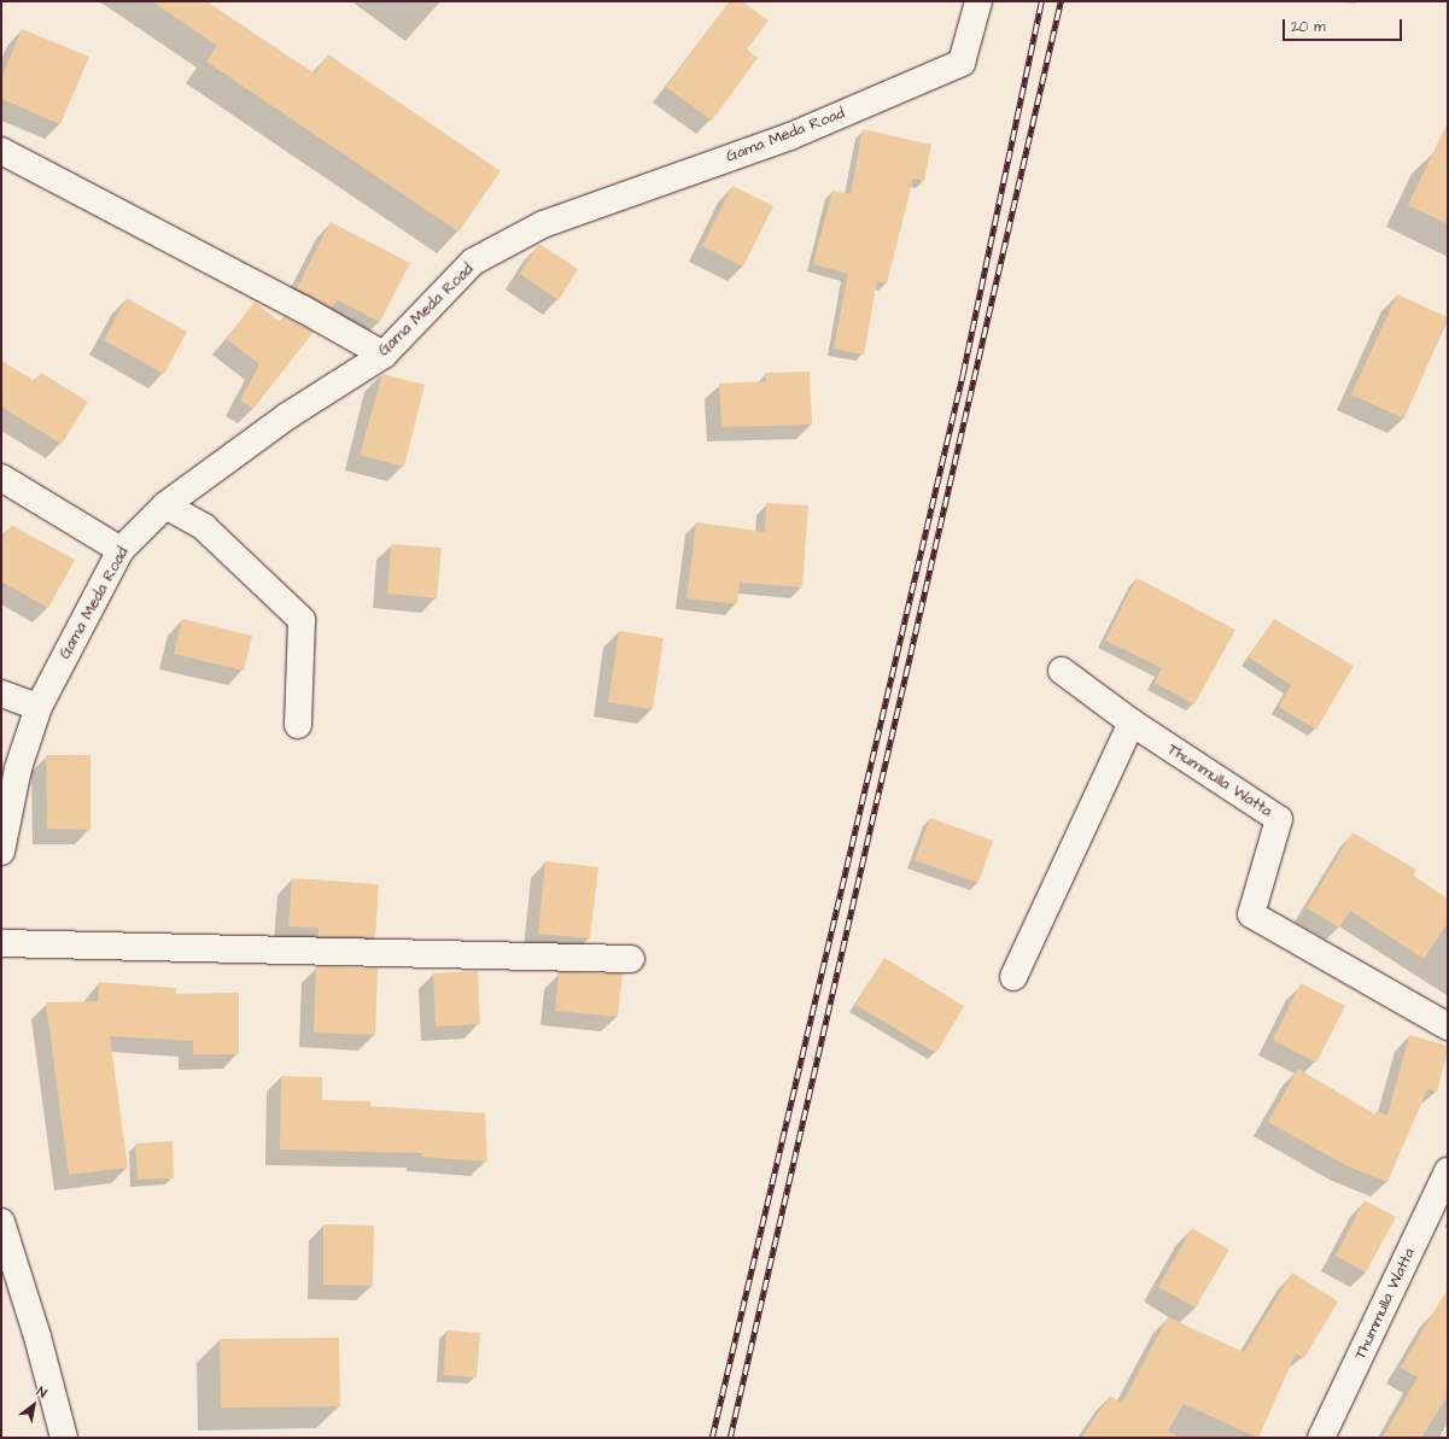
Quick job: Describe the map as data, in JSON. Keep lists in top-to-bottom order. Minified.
{"streets":{"street":["Gama Meda Road","Thummulla Watta"]},"scale_bar":"20 m","north":"top right"}
